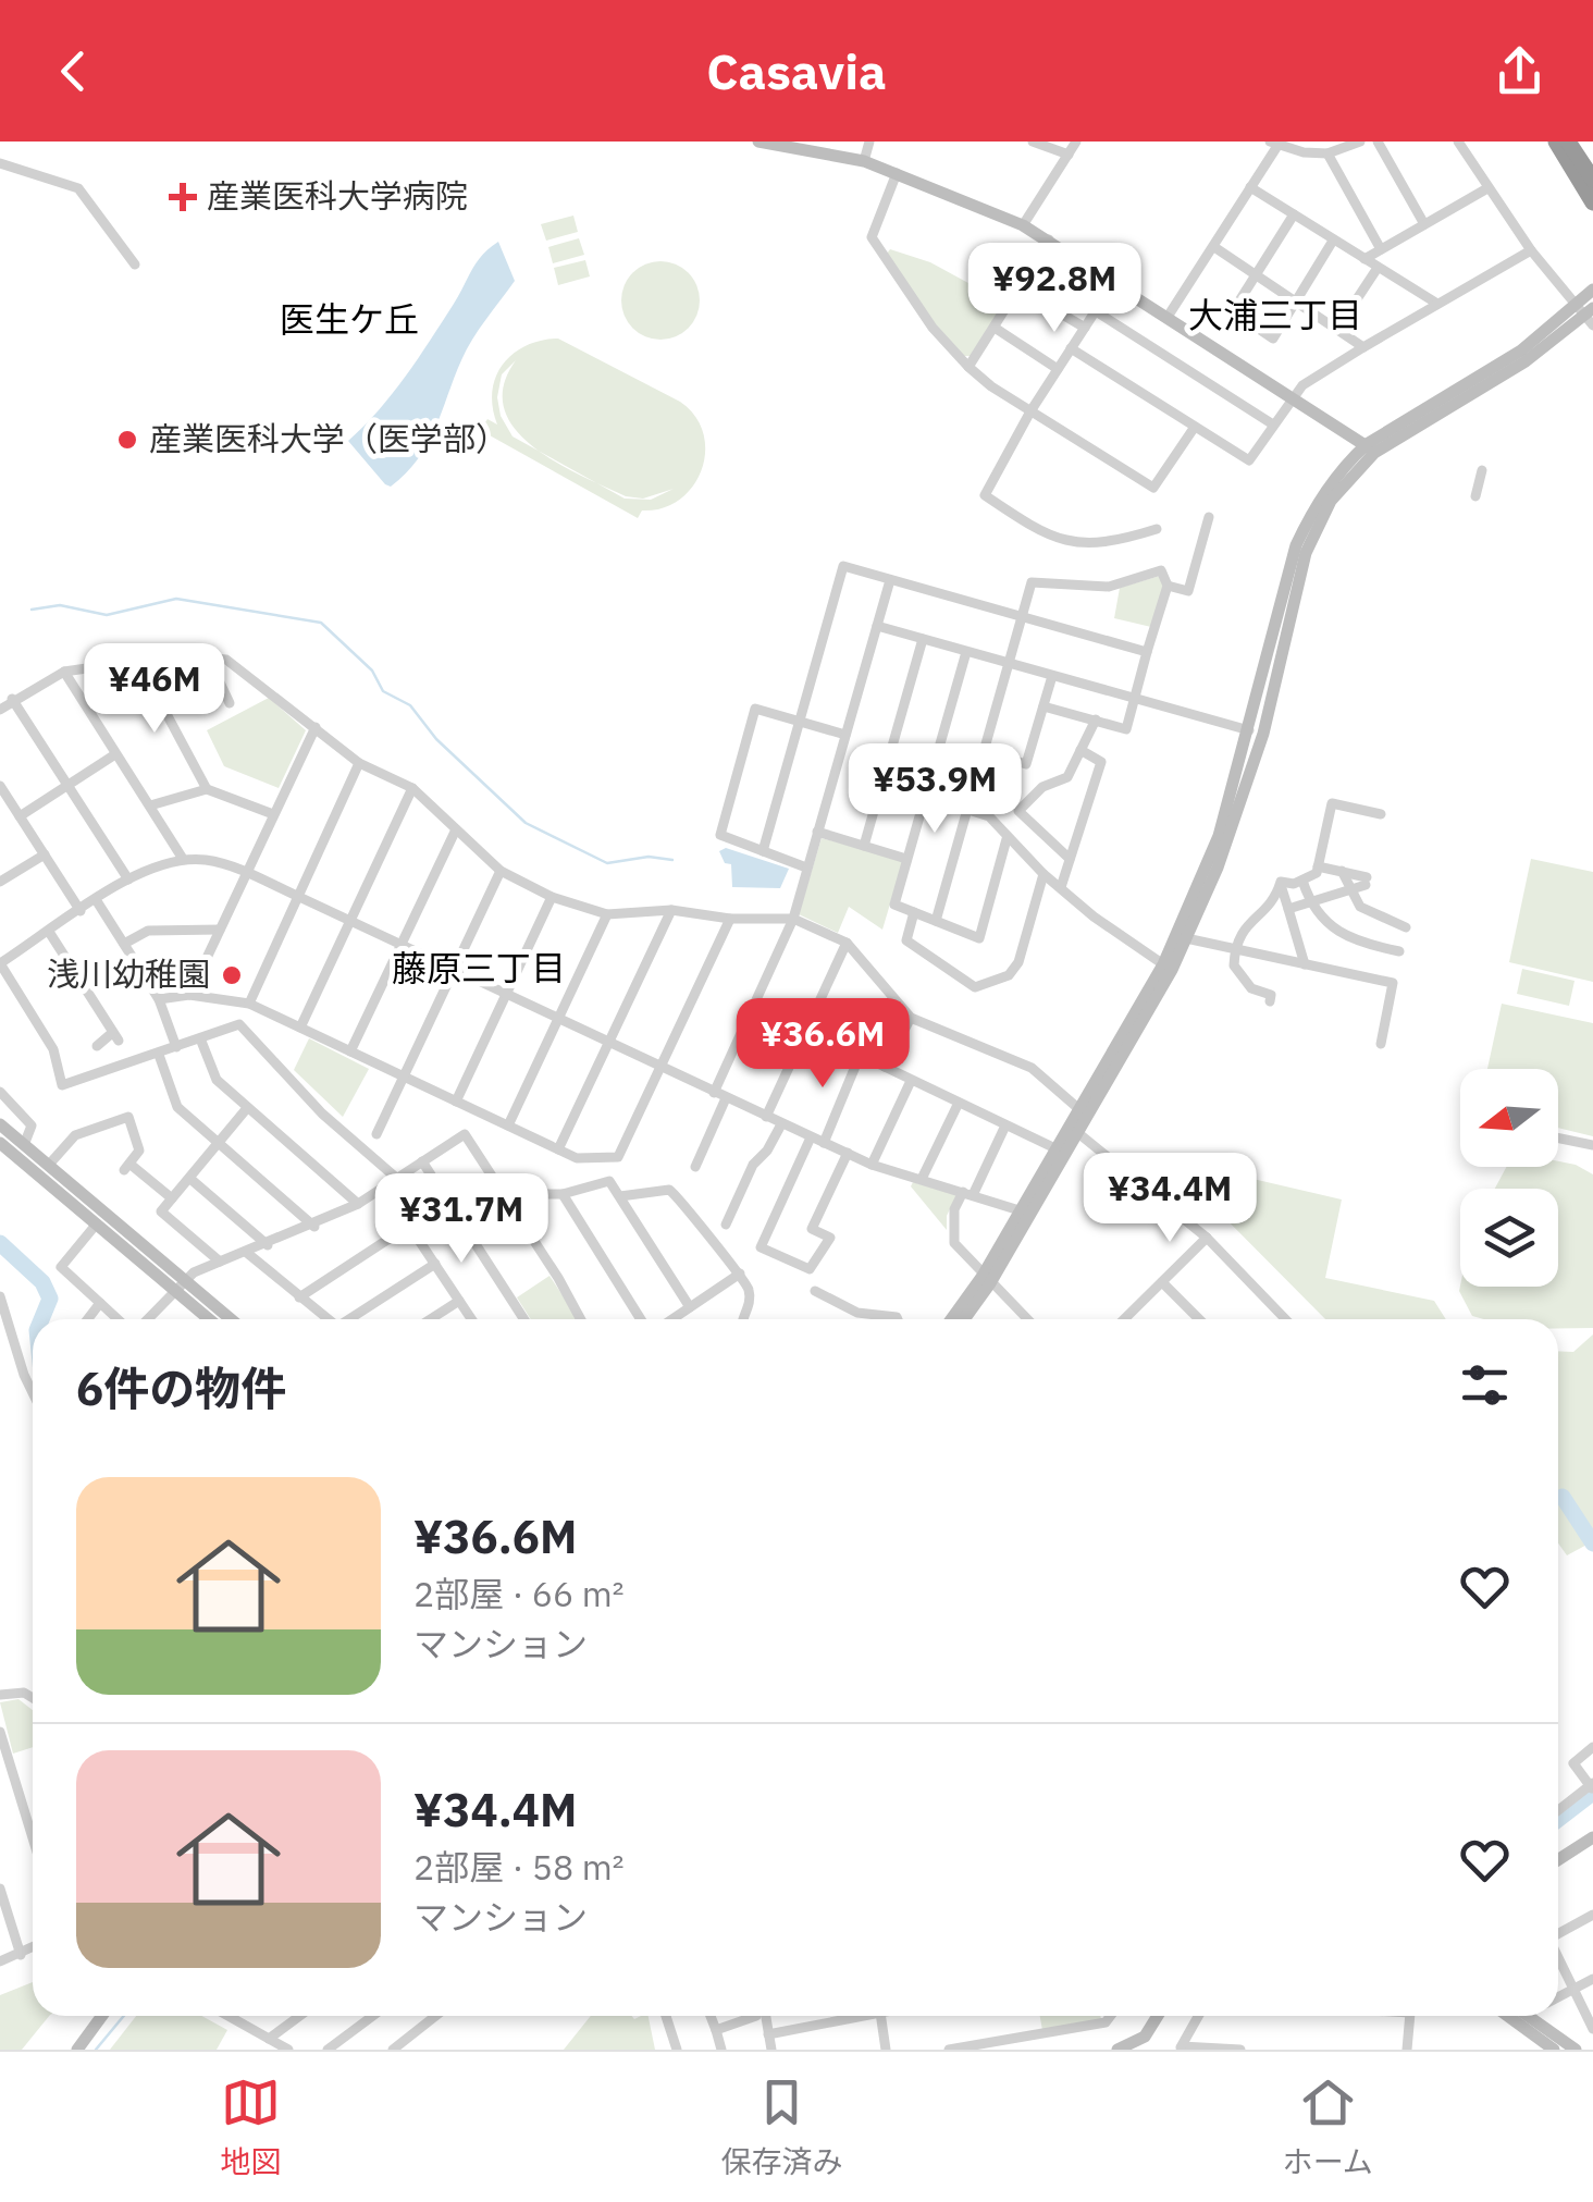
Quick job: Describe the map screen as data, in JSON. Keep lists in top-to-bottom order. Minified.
{"districts":["大浦三丁目","医生ケ丘","藤原三丁目"],"places":{"health":["産業医科大学病院"],"other":["産業医科大学（医学部）","浅川幼稚園"]},"north":"left","page":{"header":"Casavia","price":["¥92.8M","¥46M","¥53.9M","¥36.6M","¥34.4M","¥31.7M"],"heading":"6件の物件","list":[{"name":"¥36.6M","note":"2部屋 · 66 m² · マンション"},{"name":"¥34.4M","note":"2部屋 · 58 m² · マンション"}],"tabs":["地図","保存済み","ホーム"]}}
